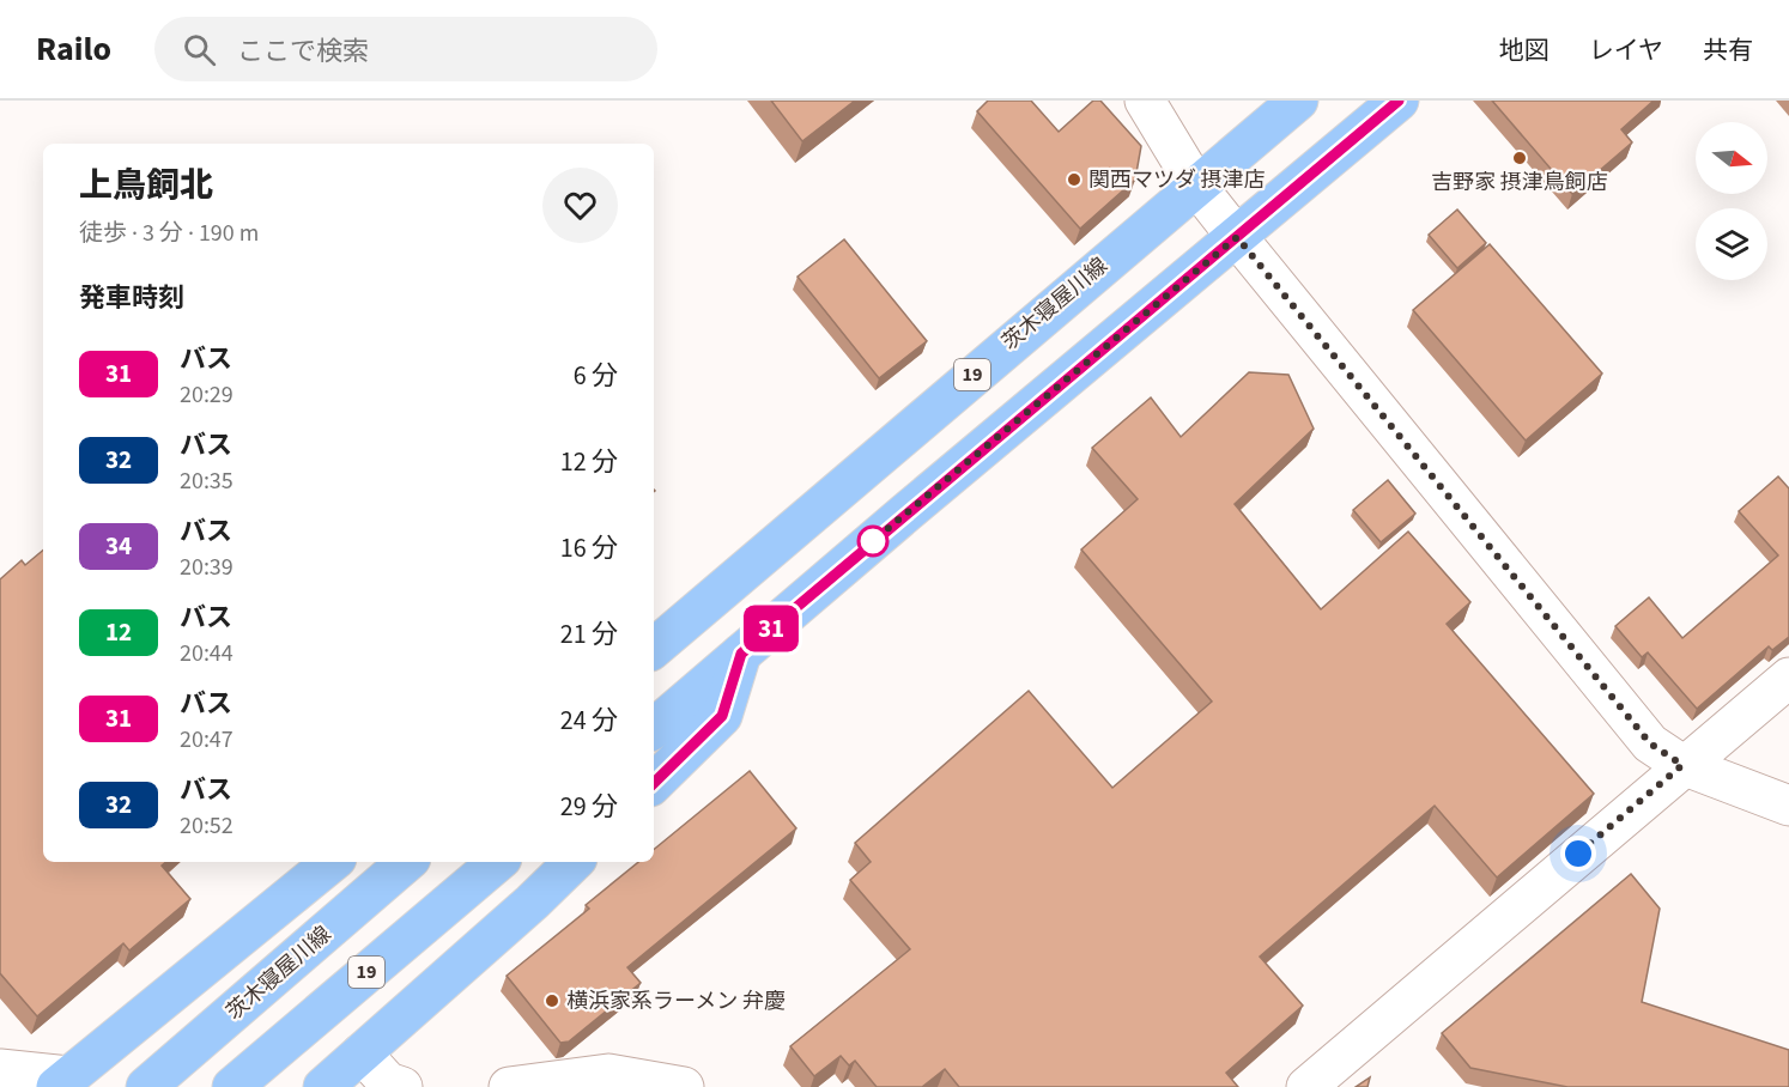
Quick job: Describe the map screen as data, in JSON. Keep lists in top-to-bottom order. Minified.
{"streets":{"main road":["茨木寝屋川線","19"]},"places":["吉野家 摂津鳥飼店","関西マツダ 摂津店","横浜家系ラーメン 弁慶"],"lines":["bus line 31"],"north":"right","page":{"header":"Railo","search":"ここで検索","nav":["地図","レイヤ","共有"],"on_map":"31","heading":[["上鳥飼北","徒歩 · 3 分 · 190 m"],"発車時刻"],"list":[{"mark":"31","name":"バス","note":"20:29","value":"6 分"},{"mark":"32","name":"バス","note":"20:35","value":"12 分"},{"mark":"34","name":"バス","note":"20:39","value":"16 分"},{"mark":"12","name":"バス","note":"20:44","value":"21 分"},{"mark":"31","name":"バス","note":"20:47","value":"24 分"},{"mark":"32","name":"バス","note":"20:52","value":"29 分"}]}}
